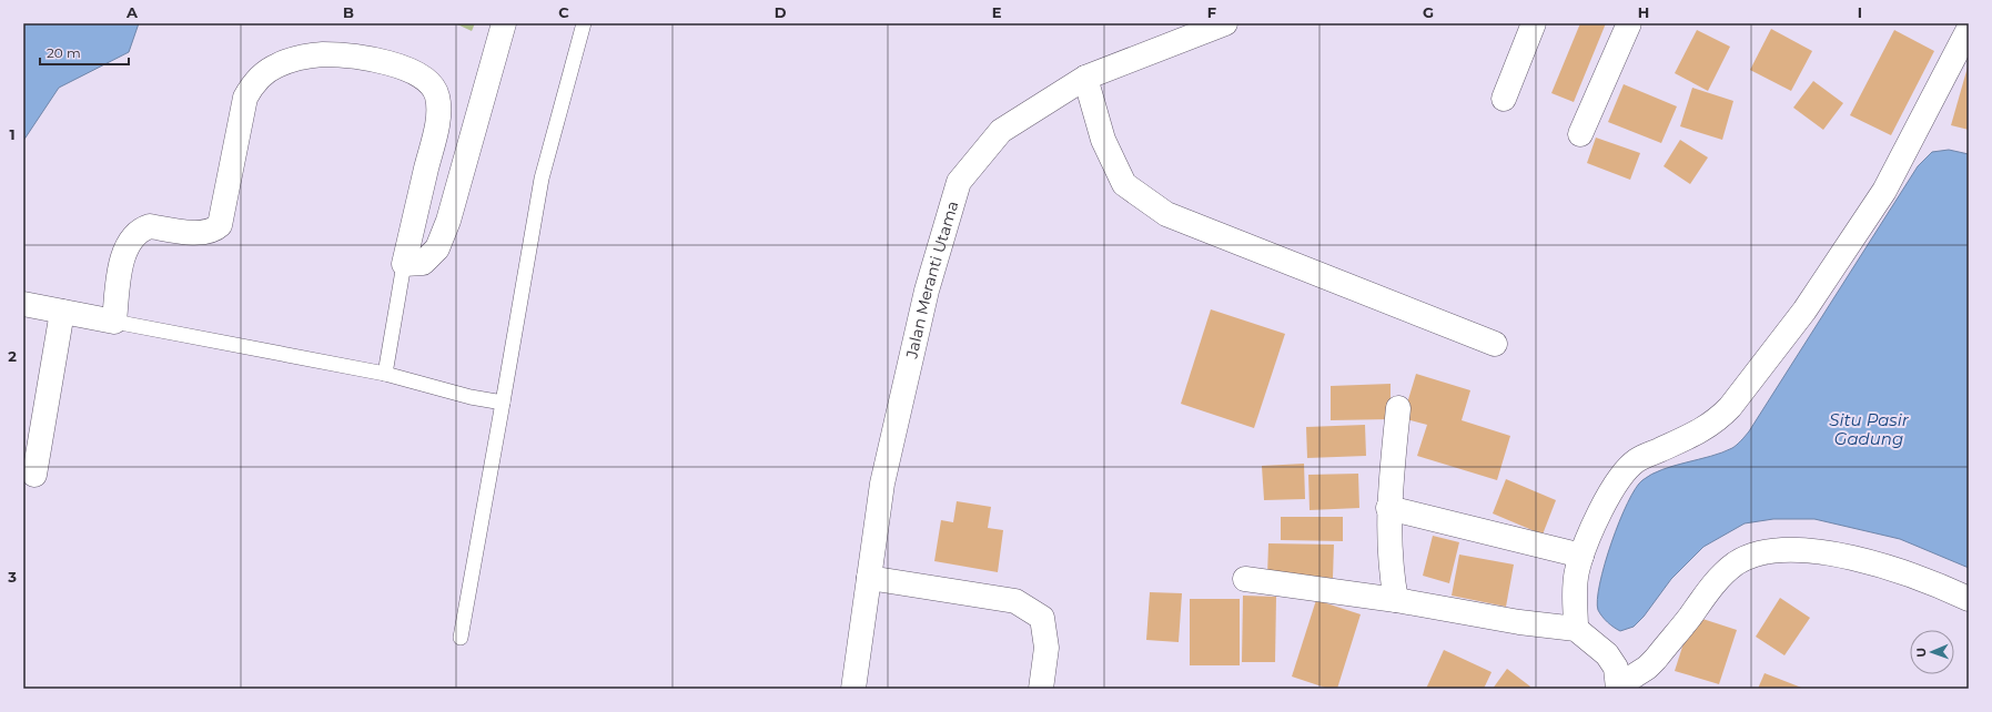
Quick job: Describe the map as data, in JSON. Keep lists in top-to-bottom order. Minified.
{"streets":{"street":["Jalan Meranti Utama"]},"water":["Situ Pasir Gadung"],"scale_bar":"20 m","north":"left","grid":{"columns":["A","B","C","D","E","F","G","H","I"],"rows":["1","2","3"]}}
